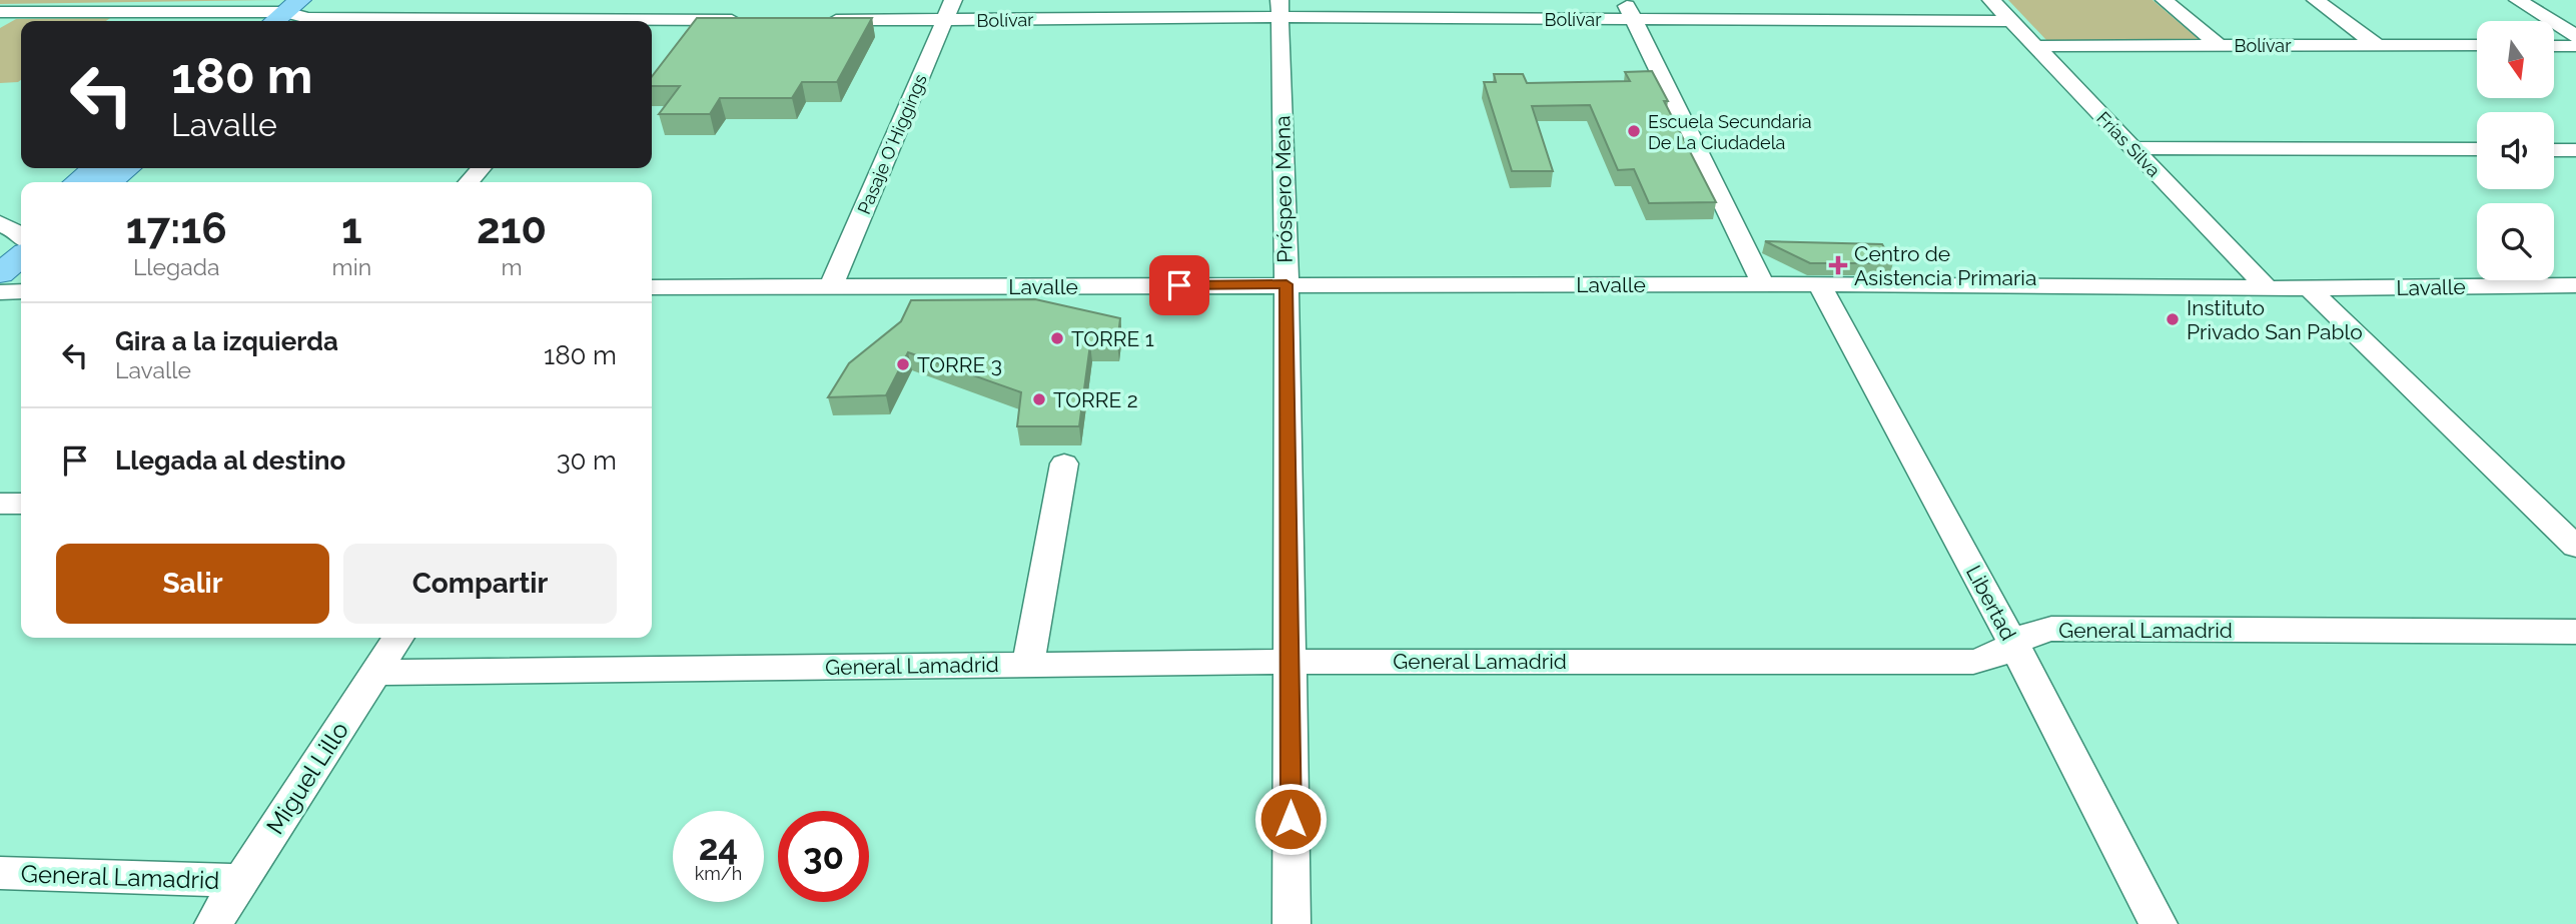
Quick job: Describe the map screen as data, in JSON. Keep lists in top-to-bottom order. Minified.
{"streets":{"street":["Bolívar","Pasaje O´Higgings","Frías Silva","Próspero Mena","Lavalle","Libertad","General Lamadrid","Miguel Lillo"]},"crossings":[["Bolívar","Pasaje O´Higgings"],["Bolívar","Frías Silva"],["Bolívar","Próspero Mena"],["Pasaje O´Higgings","Lavalle"],["Frías Silva","Lavalle"],["Próspero Mena","Lavalle"],["Próspero Mena","General Lamadrid"],["Lavalle","Libertad"],["Libertad","General Lamadrid"],["General Lamadrid","Miguel Lillo"]],"places":{"other":["Escuela Secundaria De La Ciudadela","Instituto Privado San Pablo","TORRE 1","TORRE 3","TORRE 2"],"health":["Centro de Asistencia Primaria"]},"north":"bottom","page":{"turn":["180 m","Lavalle"],"eta":["17:16","Llegada","1","min","210","m"],"list":[{"name":"Gira a la izquierda","note":"Lavalle","value":"180 m"},{"name":"Llegada al destino","value":"30 m"}],"buttons":["Salir","Compartir"],"speed":"24 km/h","limit":"30"}}
